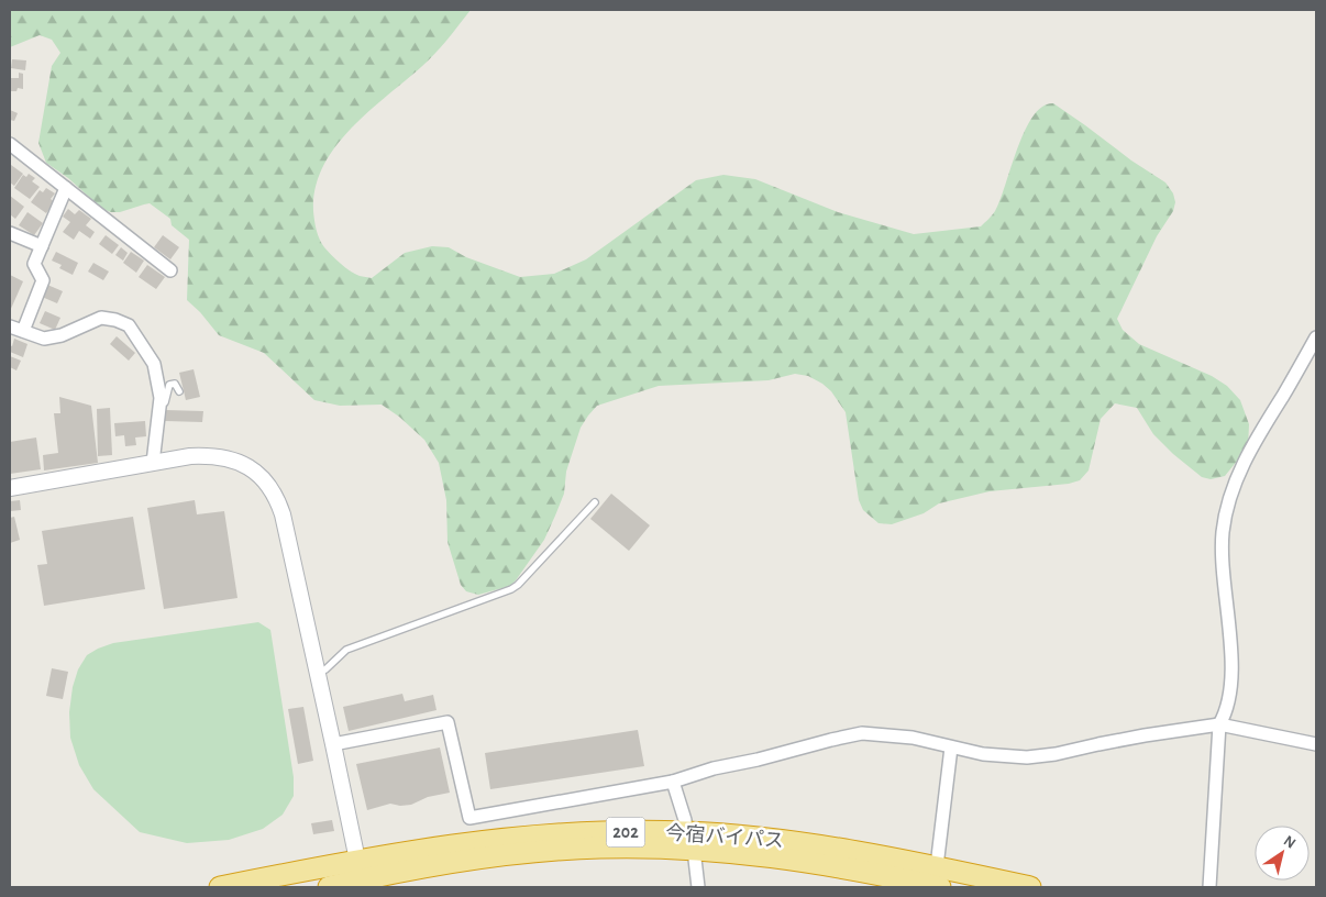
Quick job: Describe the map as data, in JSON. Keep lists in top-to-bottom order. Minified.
{"streets":{"highway":["202","今宿バイパス"]},"north":"top right"}
